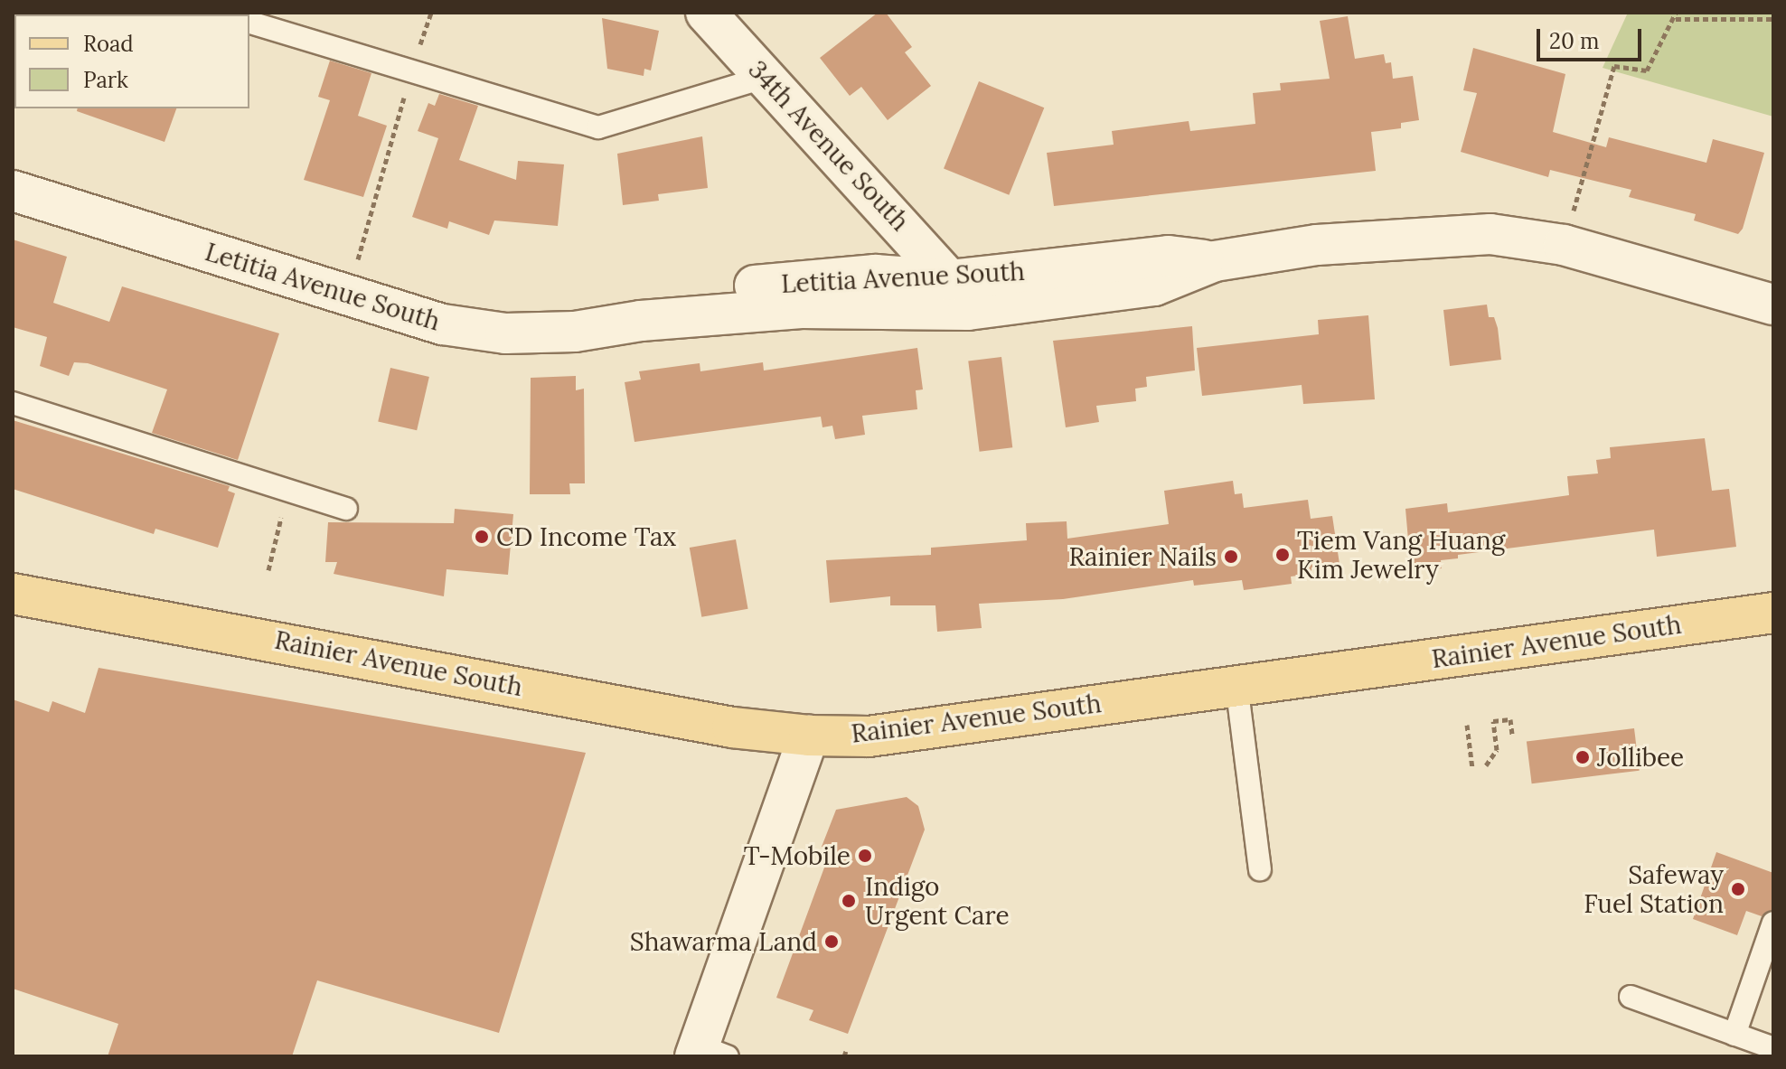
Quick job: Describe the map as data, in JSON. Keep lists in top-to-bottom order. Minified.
{"streets":{"main road":["Rainier Avenue South"],"street":["34th Avenue South","Letitia Avenue South"]},"crossings":[["34th Avenue South","Letitia Avenue South"]],"places":["CD Income Tax","Tiem Vang Huang Kim Jewelry","Rainier Nails","Jollibee","T-Mobile","Safeway Fuel Station","Indigo Urgent Care","Shawarma Land"],"legend":["Road","Park"],"scale_bar":"20 m"}
